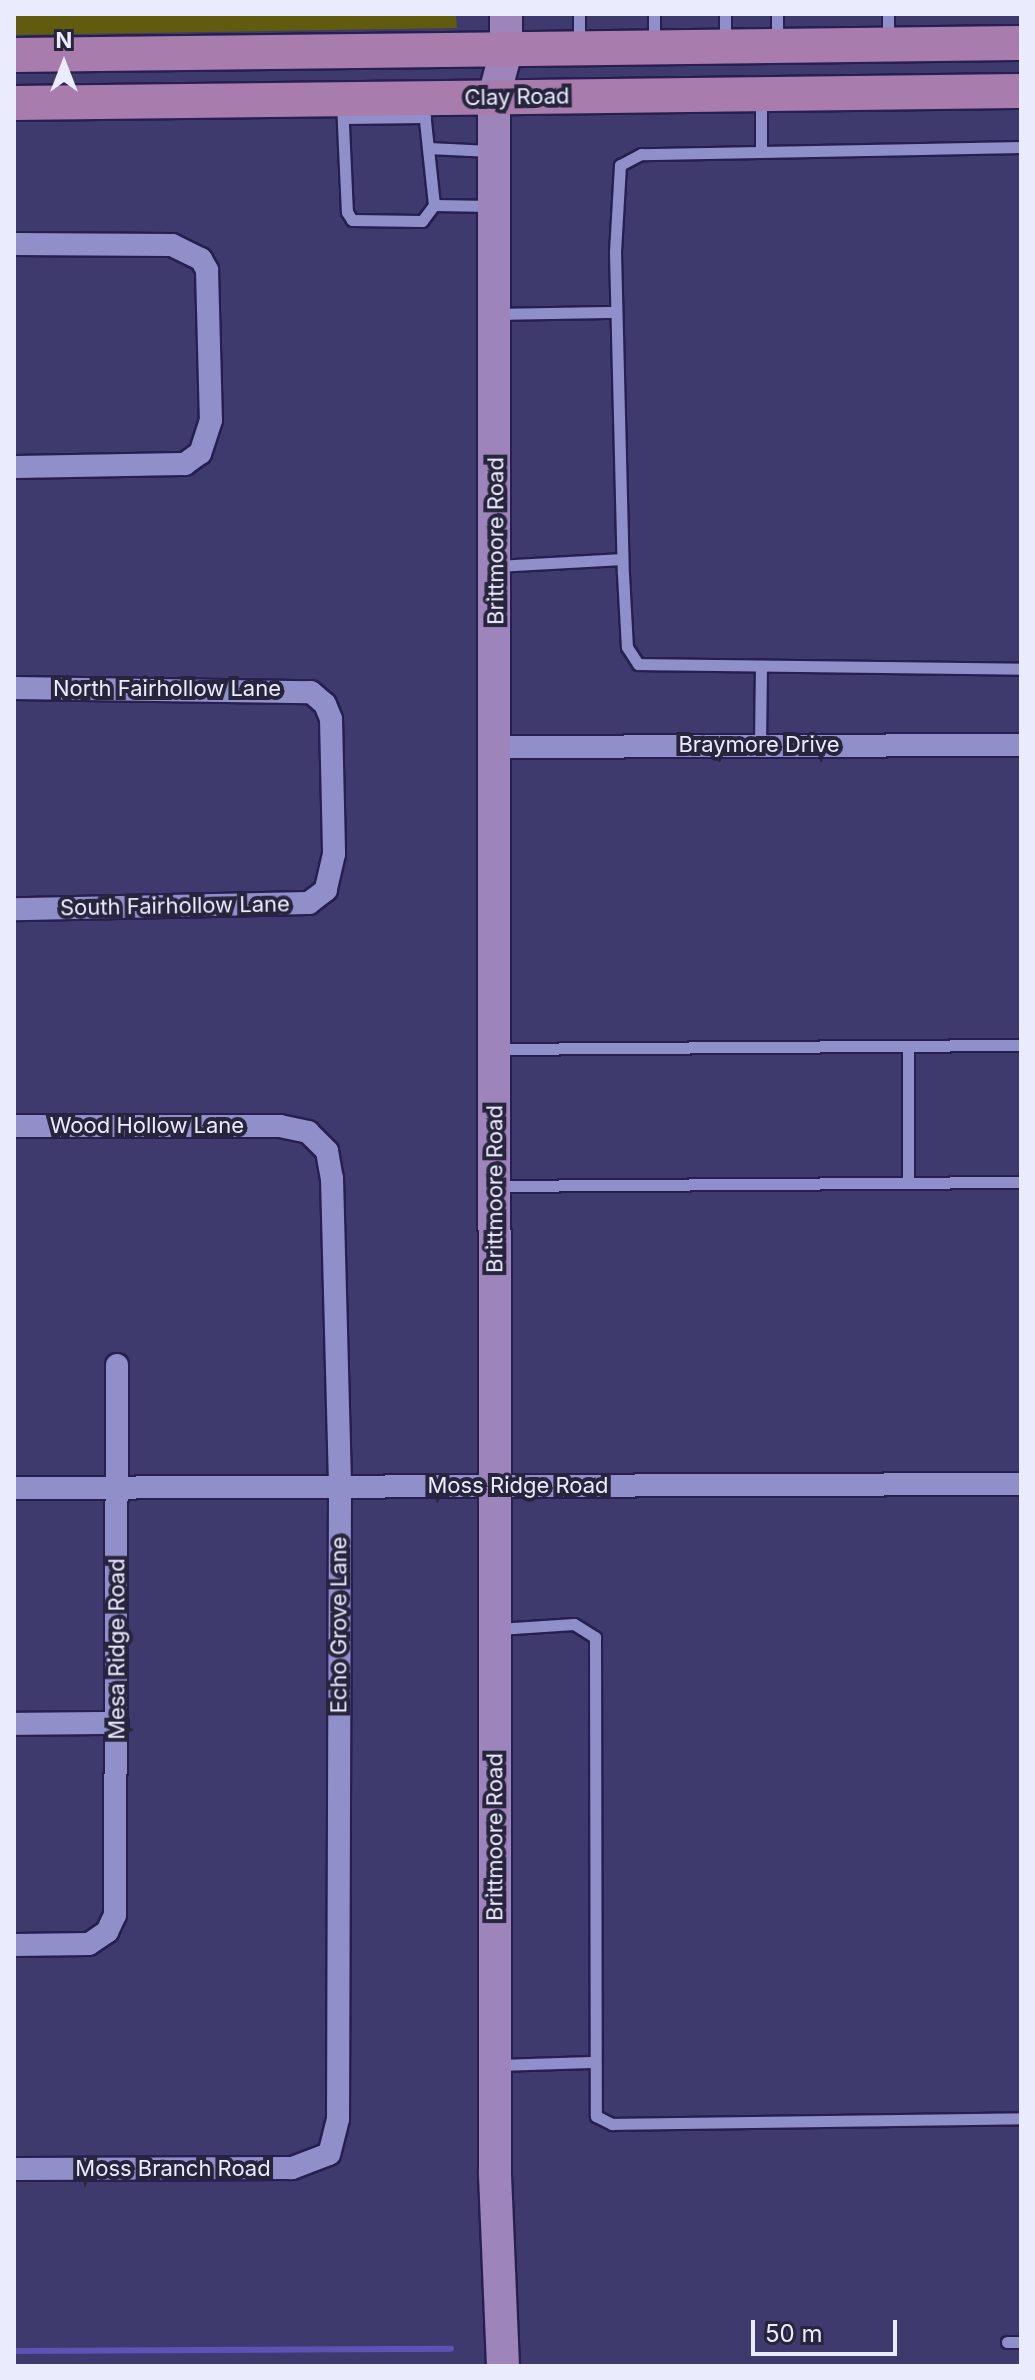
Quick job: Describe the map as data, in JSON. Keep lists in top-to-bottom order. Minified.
{"streets":{"main road":["Clay Road","Brittmoore Road"],"street":["North Fairhollow Lane","Braymore Drive","South Fairhollow Lane","Wood Hollow Lane","Moss Ridge Road","Echo Grove Lane","Mesa Ridge Road","Moss Branch Road"]},"crossings":[["Clay Road","Brittmoore Road"],["Brittmoore Road","Braymore Drive"],["Brittmoore Road","Moss Ridge Road"],["North Fairhollow Lane","South Fairhollow Lane"],["Wood Hollow Lane","Echo Grove Lane"],["Moss Ridge Road","Echo Grove Lane"],["Moss Ridge Road","Mesa Ridge Road"],["Echo Grove Lane","Moss Branch Road"]],"scale_bar":"50 m","north":"top"}
